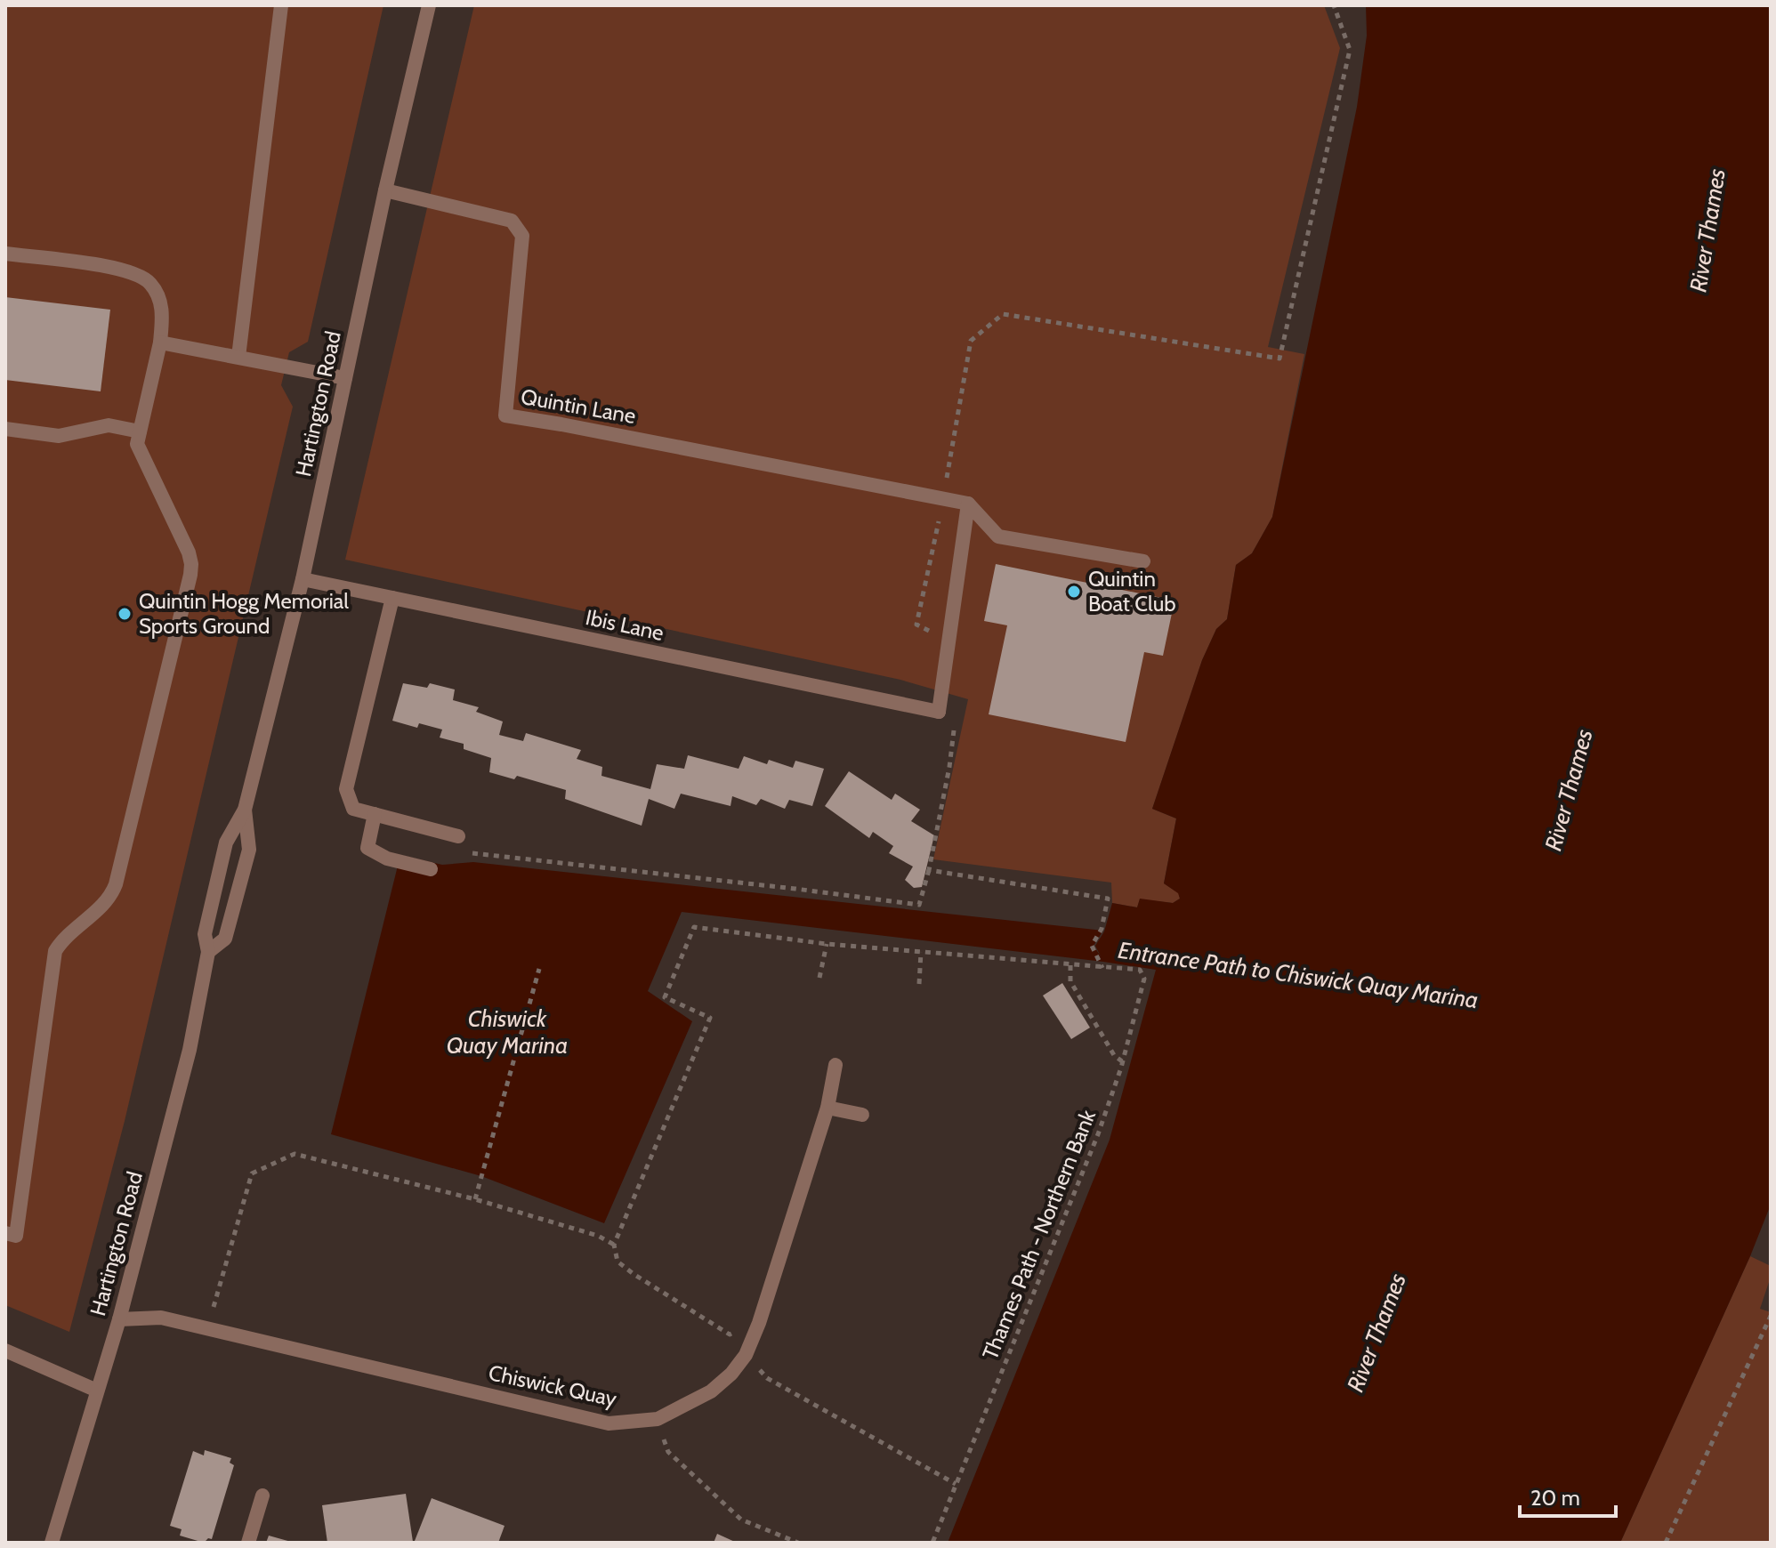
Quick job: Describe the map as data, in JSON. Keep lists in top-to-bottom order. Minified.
{"streets":{"street":["Hartington Road","Quintin Lane","Ibis Lane","Chiswick Quay"],"path":["Thames Path - Northern Bank"]},"crossings":[["Hartington Road","Quintin Lane"],["Hartington Road","Ibis Lane"],["Hartington Road","Chiswick Quay"]],"water":["River Thames","Entrance Path to Chiswick Quay Marina","Chiswick Quay Marina"],"places":["Quintin Boat Club","Quintin Hogg Memorial Sports Ground"],"scale_bar":"20 m"}
